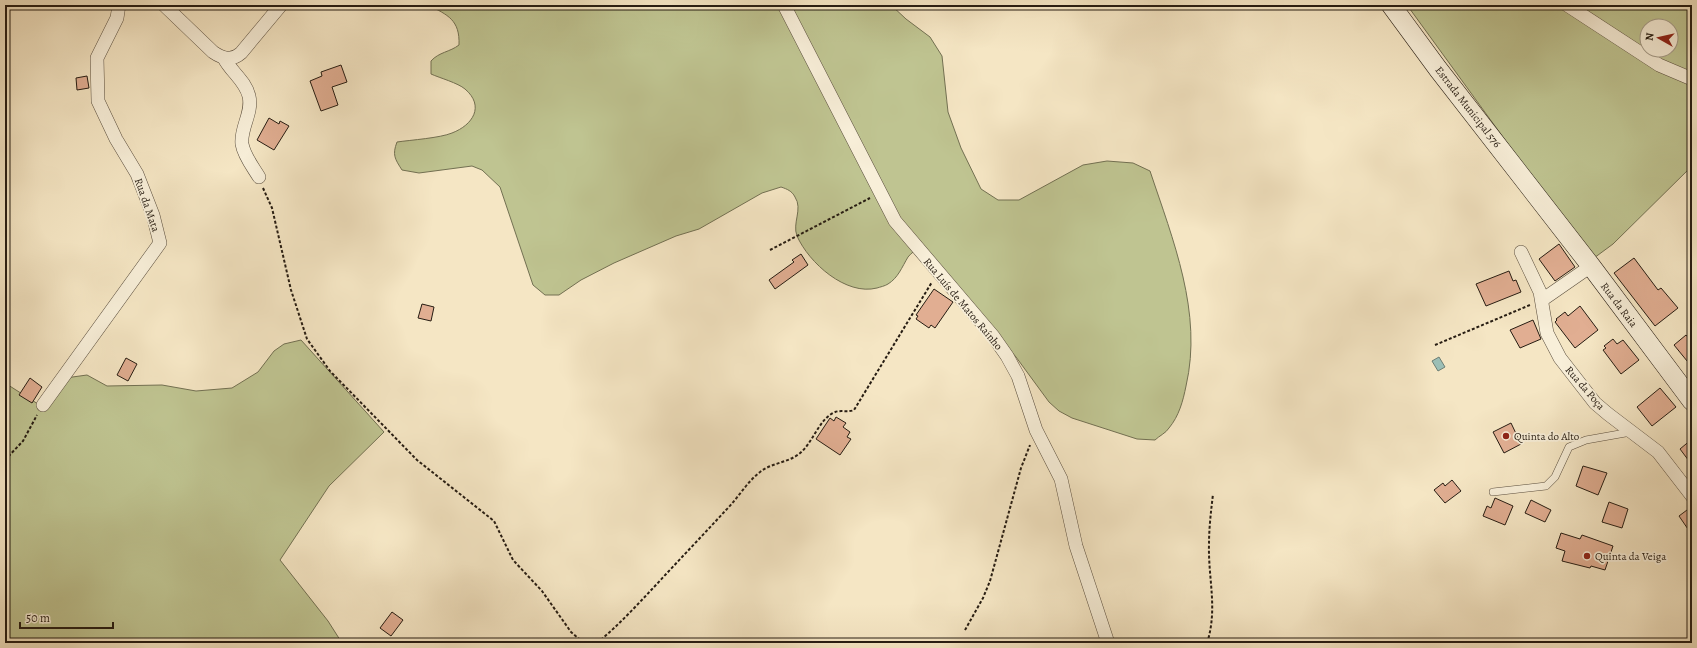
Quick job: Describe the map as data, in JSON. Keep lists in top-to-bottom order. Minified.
{"streets":{"main road":["Estrada Municipal 576","Rua da Raia"],"street":["Rua da Mata","Rua Luís de Matos Raínho","Rua da Poça"]},"crossings":[["Estrada Municipal 576","Rua da Raia"]],"places":["Quinta do Alto","Quinta da Veiga"],"scale_bar":"50 m","north":"left"}
